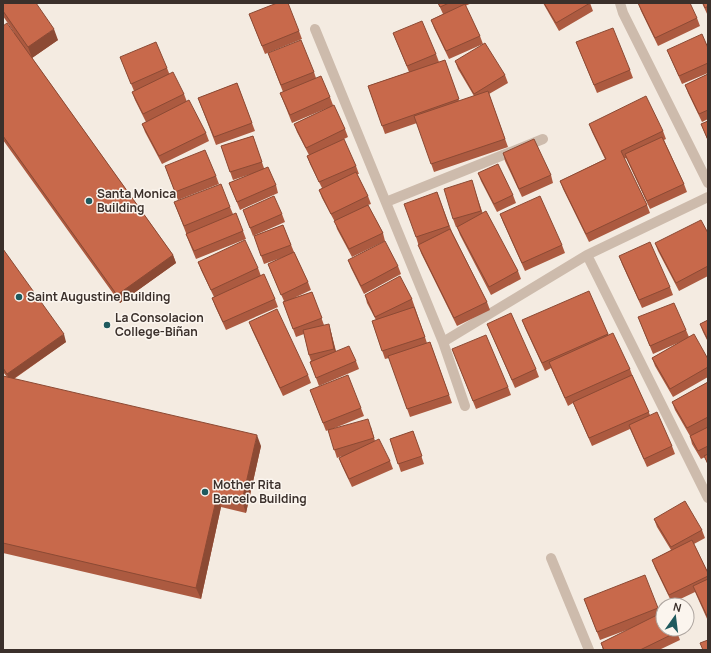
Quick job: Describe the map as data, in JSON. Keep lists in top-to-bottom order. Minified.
{"places":["Santa Monica Building","Saint Augustine Building","La Consolacion College-Biñan","Mother Rita Barcelo Building"],"north":"top"}
